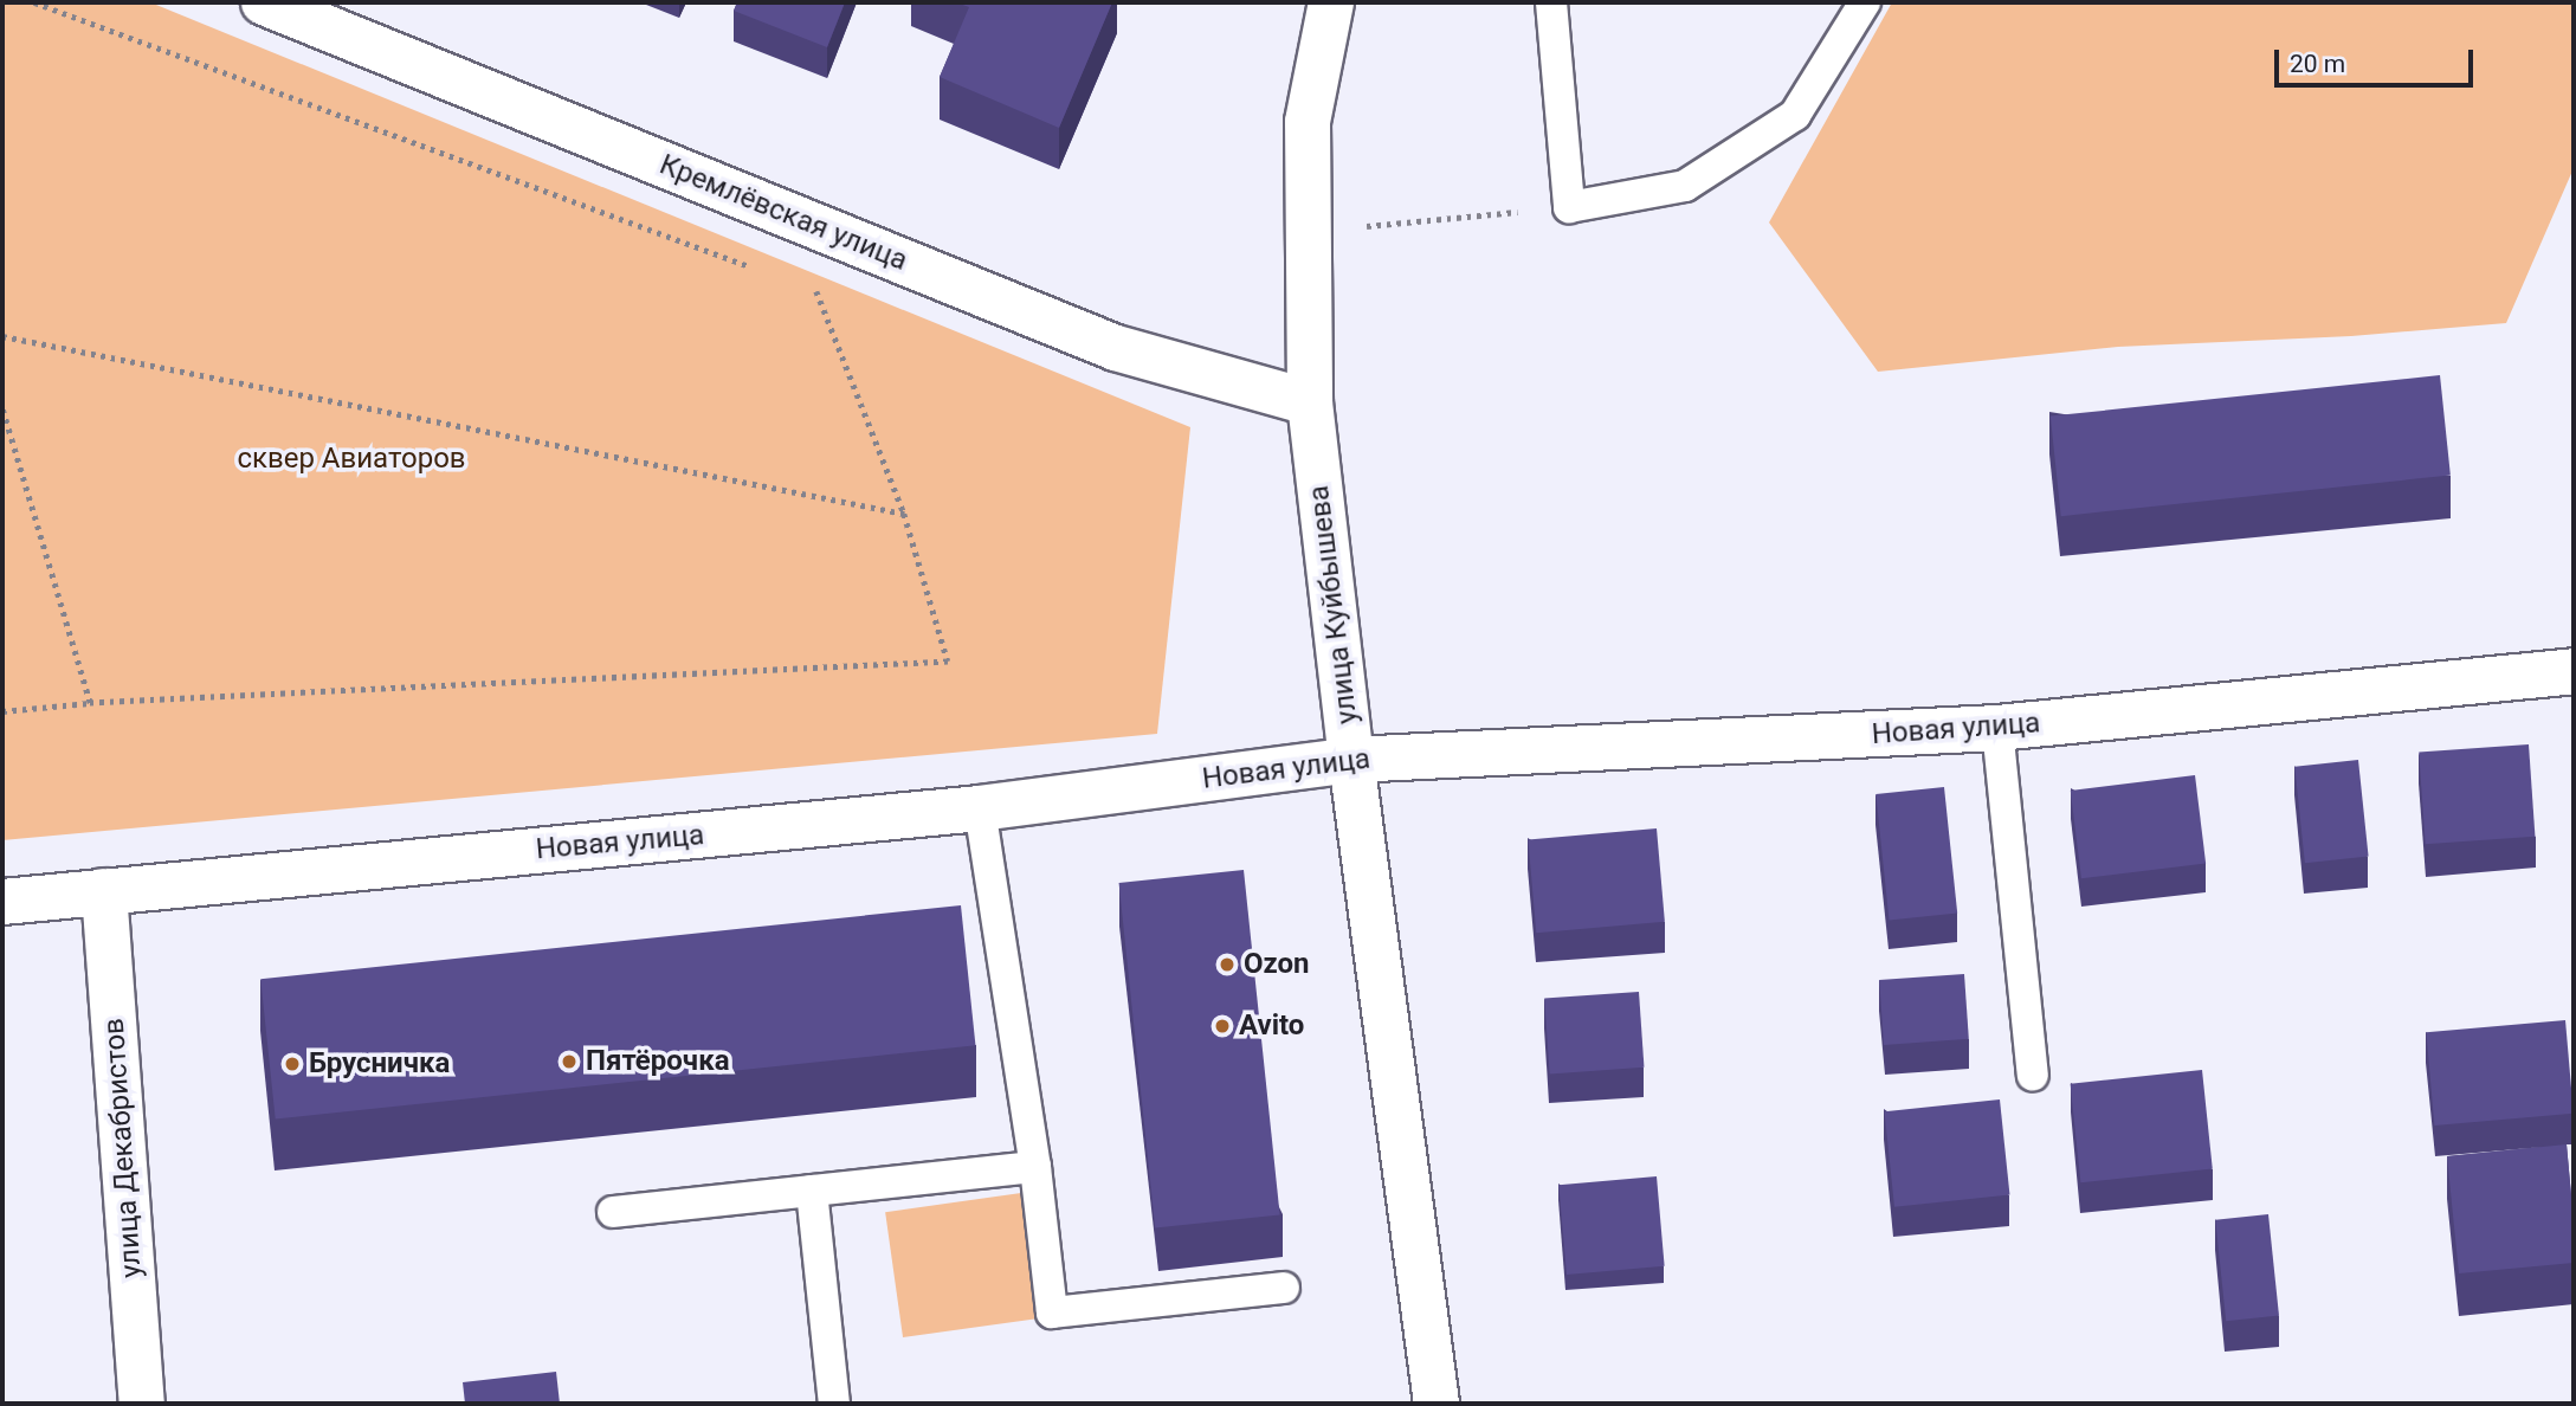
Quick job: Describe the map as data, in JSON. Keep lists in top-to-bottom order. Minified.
{"streets":{"street":["Кремлёвская улица","улица Куйбышева","Новая улица","улица Декабристов"]},"crossings":[["Кремлёвская улица","улица Куйбышева"],["улица Куйбышева","Новая улица"],["Новая улица","улица Декабристов"]],"parks":["сквер Авиаторов"],"places":["Ozon","Avito","Пятёрочка","Брусничка"],"scale_bar":"20 m"}
